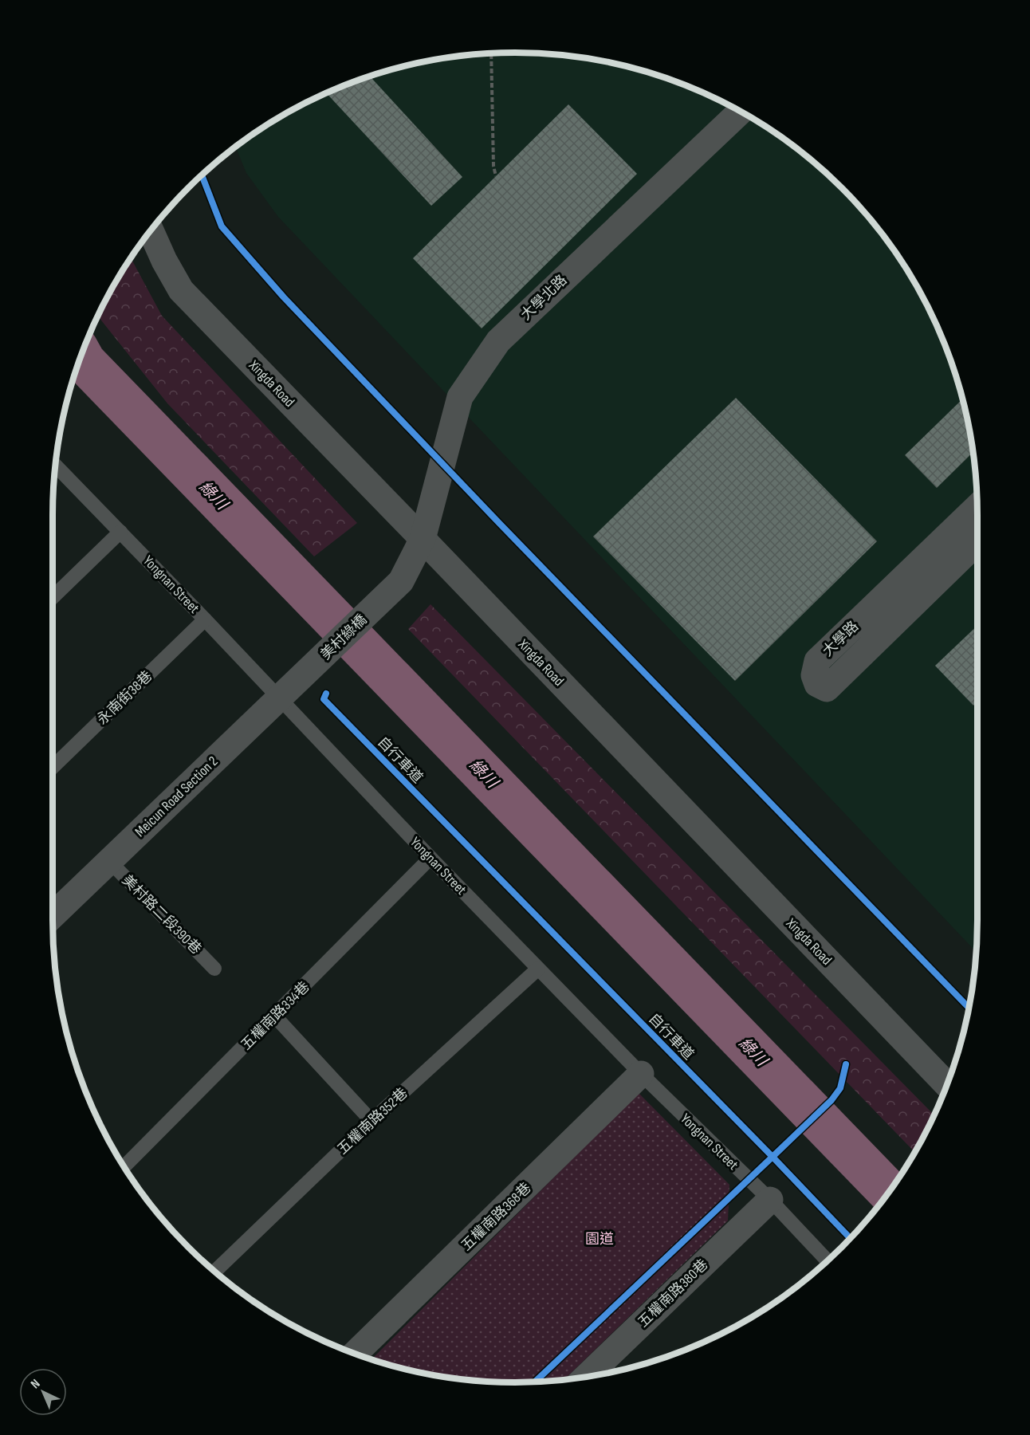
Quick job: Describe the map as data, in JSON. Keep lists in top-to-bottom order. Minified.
{"streets":{"street":["大學北路","Xingda Road","美村綠橋","大學路","Meicun Road Section 2","五權南路368巷","五權南路380巷"],"lane":["Yongnan Street","永南街38巷","美村路二段390巷","五權南路334巷","五權南路352巷"],"cycle path":["自行車道"]},"crossings":[["大學北路","Xingda Road"],["大學北路","美村綠橋"],["Xingda Road","美村綠橋"],["Yongnan Street","永南街38巷"],["Yongnan Street","Meicun Road Section 2"],["Yongnan Street","五權南路334巷"],["Yongnan Street","五權南路352巷"],["Yongnan Street","五權南路368巷"],["Yongnan Street","五權南路380巷"],["美村綠橋","Meicun Road Section 2"],["Meicun Road Section 2","美村路二段390巷"]],"water":["綠川"],"parks":["園道"],"north":"top left"}
